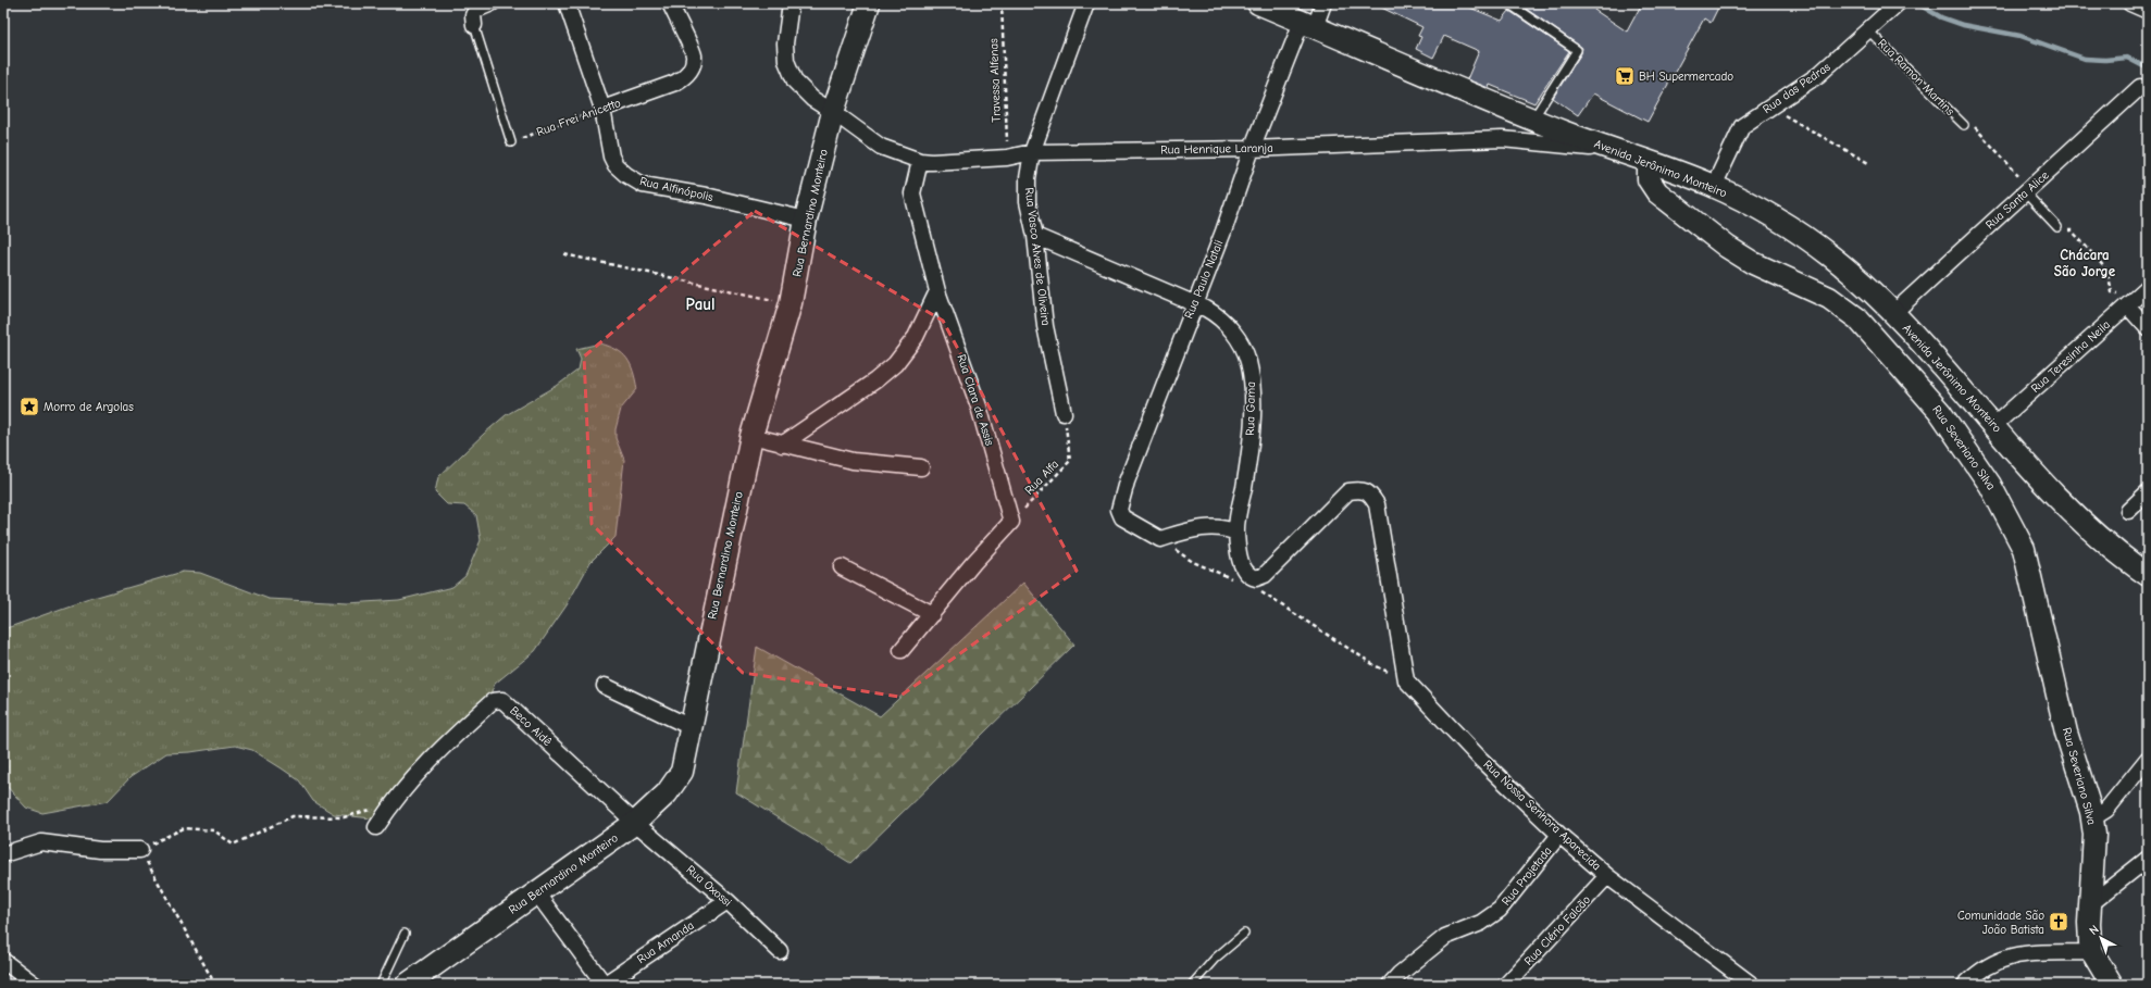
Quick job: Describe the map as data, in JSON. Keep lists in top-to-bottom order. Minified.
{"streets":{"street":["Rua das Pedras","Rua Frei Anicetto","Rua Henrique Laranja","Avenida Jerônimo Monteiro","Rua Alfinópolis","Rua Santa Alice","Rua Bernardino Monteiro","Rua Vasco Alves de Oliveira","Rua Paulo Natali","Rua Teresinha Neila","Rua Clara de Assis","Rua Gama","Rua Severiano Silva","Beco Aidê","Rua Nossa Senhora Aparecida","Rua Projetada","Rua Oxossi","Rua Clério Falcão","Rua Amanda"],"lane":["Rua Ramon Martins"],"path":["Travessa Alfenas","Rua Alfa"]},"crossings":[["Rua Ramon Martins","Rua das Pedras"],["Travessa Alfenas","Rua Henrique Laranja"],["Rua das Pedras","Avenida Jerônimo Monteiro"],["Rua Frei Anicetto","Rua Alfinópolis"],["Rua Henrique Laranja","Avenida Jerônimo Monteiro"],["Rua Henrique Laranja","Rua Bernardino Monteiro"],["Rua Henrique Laranja","Rua Vasco Alves de Oliveira"],["Rua Henrique Laranja","Rua Paulo Natali"],["Rua Henrique Laranja","Rua Clara de Assis"],["Avenida Jerônimo Monteiro","Rua Santa Alice"],["Avenida Jerônimo Monteiro","Rua Paulo Natali"],["Avenida Jerônimo Monteiro","Rua Teresinha Neila"],["Avenida Jerônimo Monteiro","Rua Severiano Silva"],["Rua Alfinópolis","Rua Bernardino Monteiro"],["Rua Bernardino Monteiro","Beco Aidê"],["Rua Bernardino Monteiro","Rua Oxossi"],["Rua Vasco Alves de Oliveira","Rua Gama"],["Rua Vasco Alves de Oliveira","Rua Alfa"],["Rua Paulo Natali","Rua Gama"],["Rua Clara de Assis","Rua Alfa"],["Beco Aidê","Rua Oxossi"],["Rua Nossa Senhora Aparecida","Rua Projetada"],["Rua Nossa Senhora Aparecida","Rua Clério Falcão"],["Rua Oxossi","Rua Amanda"]],"districts":["Chácara São Jorge","Paul"],"places":{"supermarket":["BH Supermercado"],"place":["Morro de Argolas"],"church":["Comunidade São João Batista"]},"north":"top left"}
